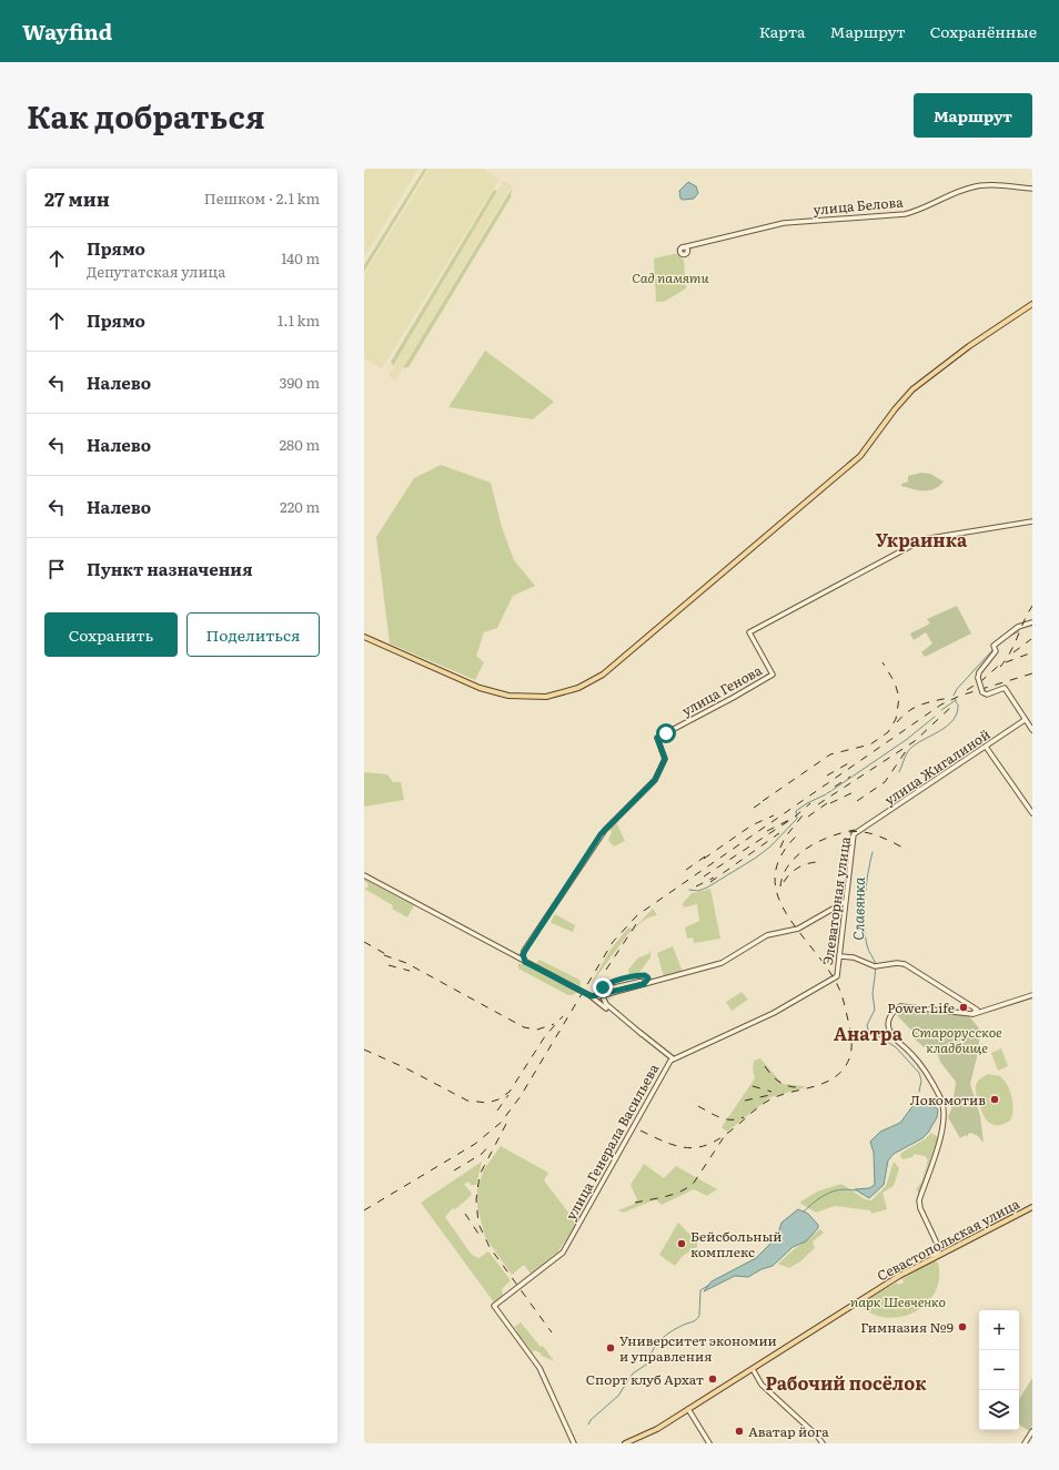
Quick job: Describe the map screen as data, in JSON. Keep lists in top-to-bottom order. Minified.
{"streets":{"main road":["улица Белова","улица Генова","улица Жигалиной","Элеваторная улица","улица Генерала Васильева","Севастопольская улица"]},"crossings":[["улица Жигалиной","Элеваторная улица"],["Элеваторная улица","улица Генерала Васильева"]],"districts":["Украинка","Анатра","Рабочий посёлок"],"water":["Славянка"],"parks":["Сад памяти","Старорусское кладбище","парк Шевченко"],"places":["Power Life","Локомотив","Бейсбольный комплекс","Гимназия №9","Университет экономии и управления","Спорт клуб Архат","Аватар йога"],"page":{"header":"Wayfind","nav":["Карта","Маршрут","Сохранённые"],"title":"Как добраться","buttons":["Маршрут",["Сохранить","Поделиться"]],"heading":["27 мин","Пешком · 2.1 km"],"list":[["Прямо","Депутатская улица","140 m"],["Прямо","1.1 km"],["Налево","390 m"],["Налево","280 m"],["Налево","220 m"],"Пункт назначения"],"map_buttons":["+","−"]}}
